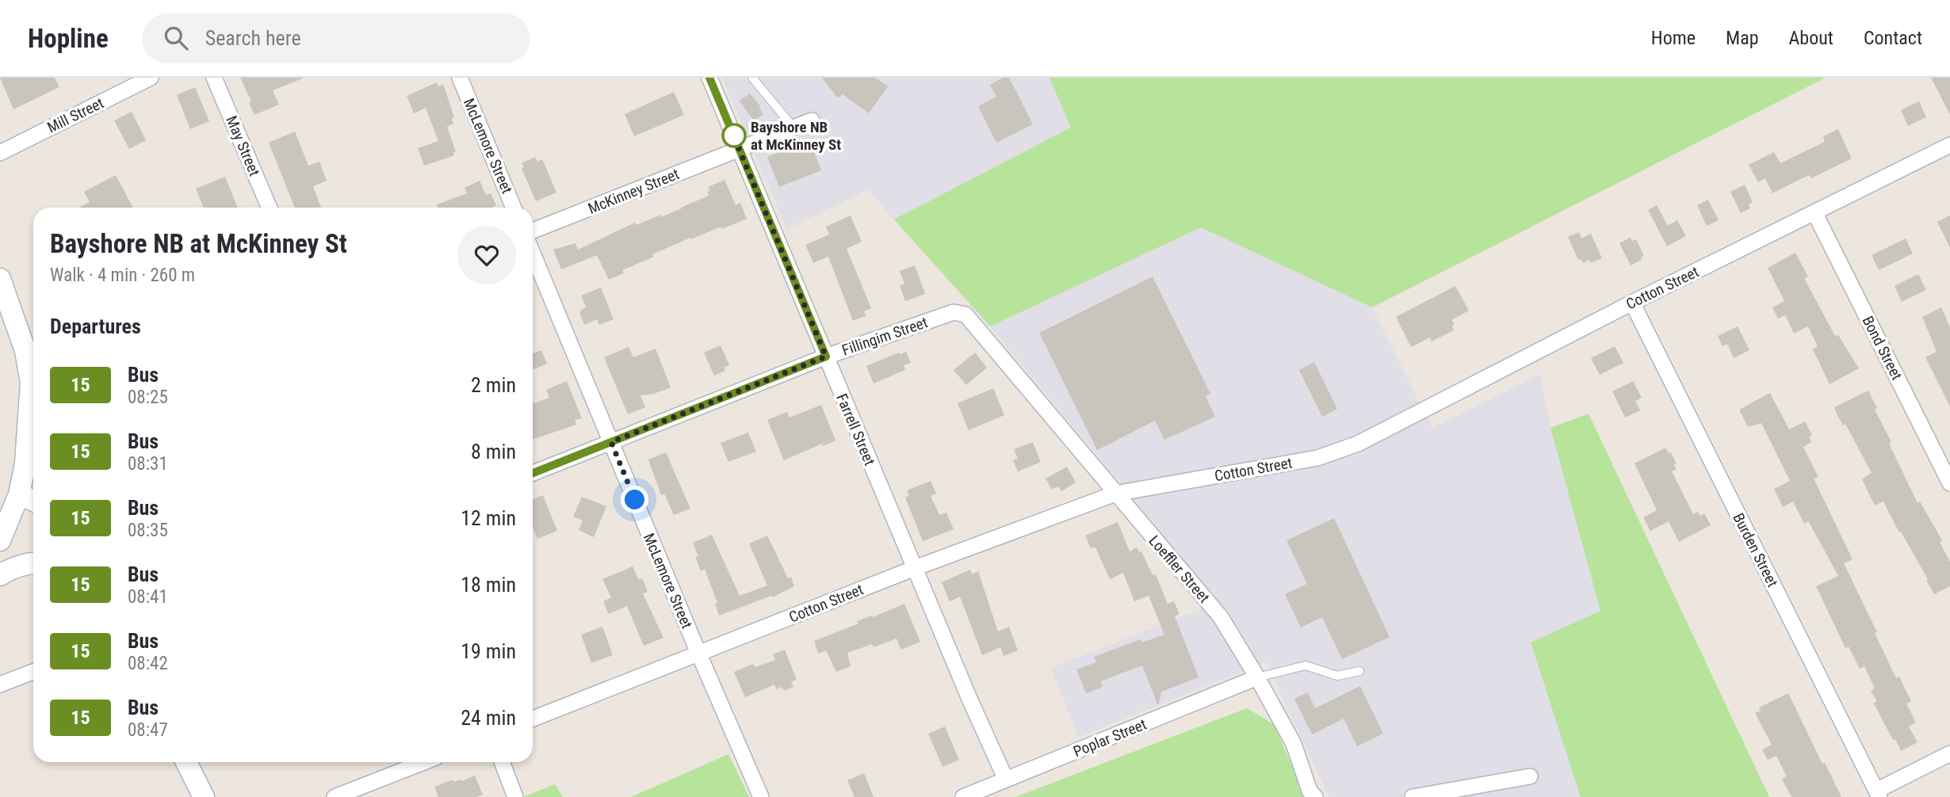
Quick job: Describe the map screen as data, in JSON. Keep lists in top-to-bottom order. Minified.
{"streets":{"street":["Mill Street","May Street","McLemore Street","McKinney Street","Cotton Street","Fillingim Street","Bond Street","Farrell Street","Burden Street","Loeffler Street","Poplar Street"]},"crossings":[["McLemore Street","Cotton Street"],["McLemore Street","Fillingim Street"],["McKinney Street","Farrell Street"],["Cotton Street","Bond Street"],["Cotton Street","Farrell Street"],["Cotton Street","Burden Street"],["Cotton Street","Loeffler Street"],["Fillingim Street","Farrell Street"],["Fillingim Street","Loeffler Street"],["Farrell Street","Poplar Street"],["Loeffler Street","Poplar Street"]],"places":["Bayshore NB at McKinney St"],"lines":["bus line 15"],"page":{"header":"Hopline","search":"Search here","nav":["Home","Map","About","Contact"],"heading":[["Bayshore NB at McKinney St","Walk · 4 min · 260 m"],"Departures"],"list":[{"mark":"15","name":"Bus","note":"08:25","value":"2 min"},{"mark":"15","name":"Bus","note":"08:31","value":"8 min"},{"mark":"15","name":"Bus","note":"08:35","value":"12 min"},{"mark":"15","name":"Bus","note":"08:41","value":"18 min"},{"mark":"15","name":"Bus","note":"08:42","value":"19 min"},{"mark":"15","name":"Bus","note":"08:47","value":"24 min"}]}}
